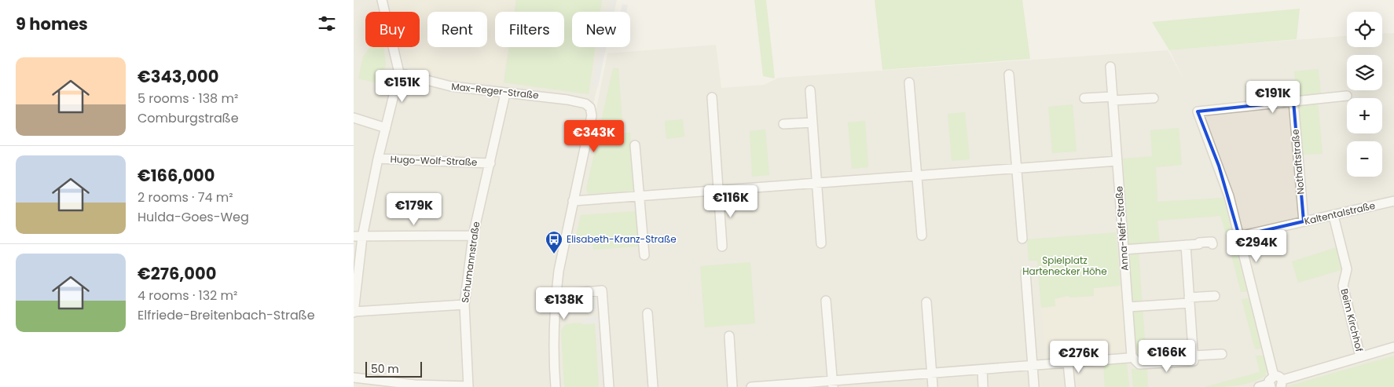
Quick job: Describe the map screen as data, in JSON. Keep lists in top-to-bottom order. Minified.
{"streets":{"street":["Max-Reger-Straße","Hugo-Wolf-Straße","Nothaftstraße","Kaltentalstraße","Anna-Neff-Straße","Schumannstraße","Beim Kirchhof"]},"crossings":[["Max-Reger-Straße","Schumannstraße"],["Hugo-Wolf-Straße","Schumannstraße"],["Nothaftstraße","Kaltentalstraße"],["Kaltentalstraße","Beim Kirchhof"]],"parks":["Spielplatz Hartenecker Höhe"],"places":{"bus stop":["Elisabeth-Kranz-Straße"]},"scale_bar":"50 m","page":{"heading":"9 homes","map_buttons":["+","−"],"chip":["Buy","Rent","Filters","New"],"list":[{"name":"€343,000","note":"5 rooms · 138 m² · Comburgstraße"},{"name":"€166,000","note":"2 rooms · 74 m² · Hulda-Goes-Weg"},{"name":"€276,000","note":"4 rooms · 132 m² · Elfriede-Breitenbach-Straße"}],"price":["€151K","€191K","€343K","€116K","€179K","€294K","€138K","€166K","€276K"],"scale":"50 m"}}
